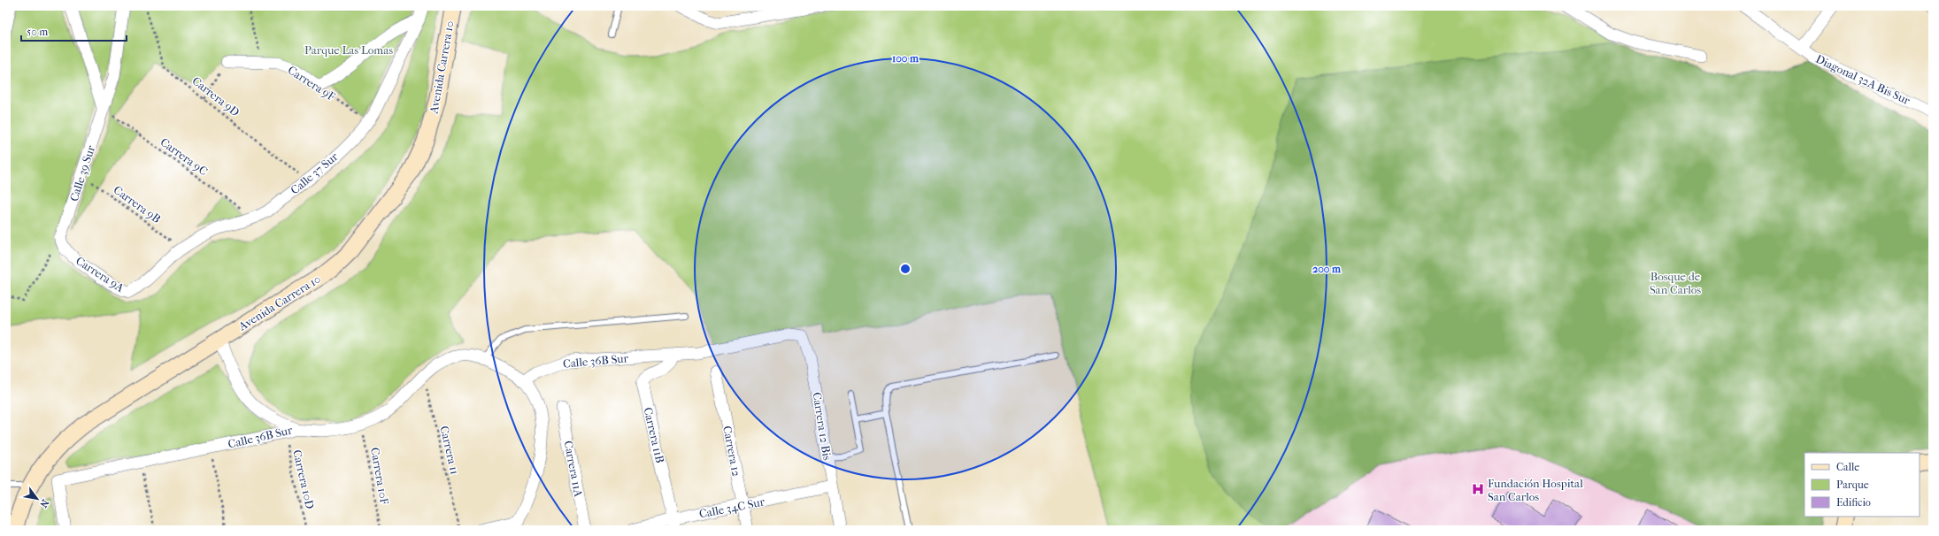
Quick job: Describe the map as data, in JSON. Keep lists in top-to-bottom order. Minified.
{"streets":{"main road":["Avenida Carrera 10"],"street":["Diagonal 32A Bis Sur","Carrera 9F","Calle 39 Sur","Calle 37 Sur","Carrera 9A","Calle 36B Sur","Carrera 12 Bis","Carrera 11B","Carrera 12","Carrera 11A","Calle 34C Sur"],"path":["Carrera 9D","Carrera 9C","Carrera 9B","Carrera 11","Carrera 10F","Carrera 10D"]},"crossings":[["Carrera 9F","Calle 37 Sur"],["Carrera 9D","Calle 37 Sur"],["Carrera 9C","Calle 39 Sur"],["Carrera 9C","Calle 37 Sur"],["Calle 39 Sur","Carrera 9B"],["Calle 39 Sur","Carrera 9A"],["Calle 37 Sur","Carrera 9B"],["Calle 37 Sur","Carrera 9A"],["Calle 36B Sur","Carrera 12 Bis"],["Calle 36B Sur","Carrera 11B"],["Calle 36B Sur","Carrera 11"],["Calle 36B Sur","Carrera 10F"],["Calle 36B Sur","Carrera 10D"],["Carrera 12 Bis","Calle 34C Sur"],["Carrera 11B","Calle 34C Sur"],["Carrera 12","Calle 34C Sur"]],"parks":["Parque Las Lomas","Bosque de San Carlos"],"places":{"hospital":["Fundación Hospital San Carlos"]},"legend":["Calle","Parque","Edificio"],"scale_bar":"50 m","north":"bottom right","rings":["100 m","200 m"]}
